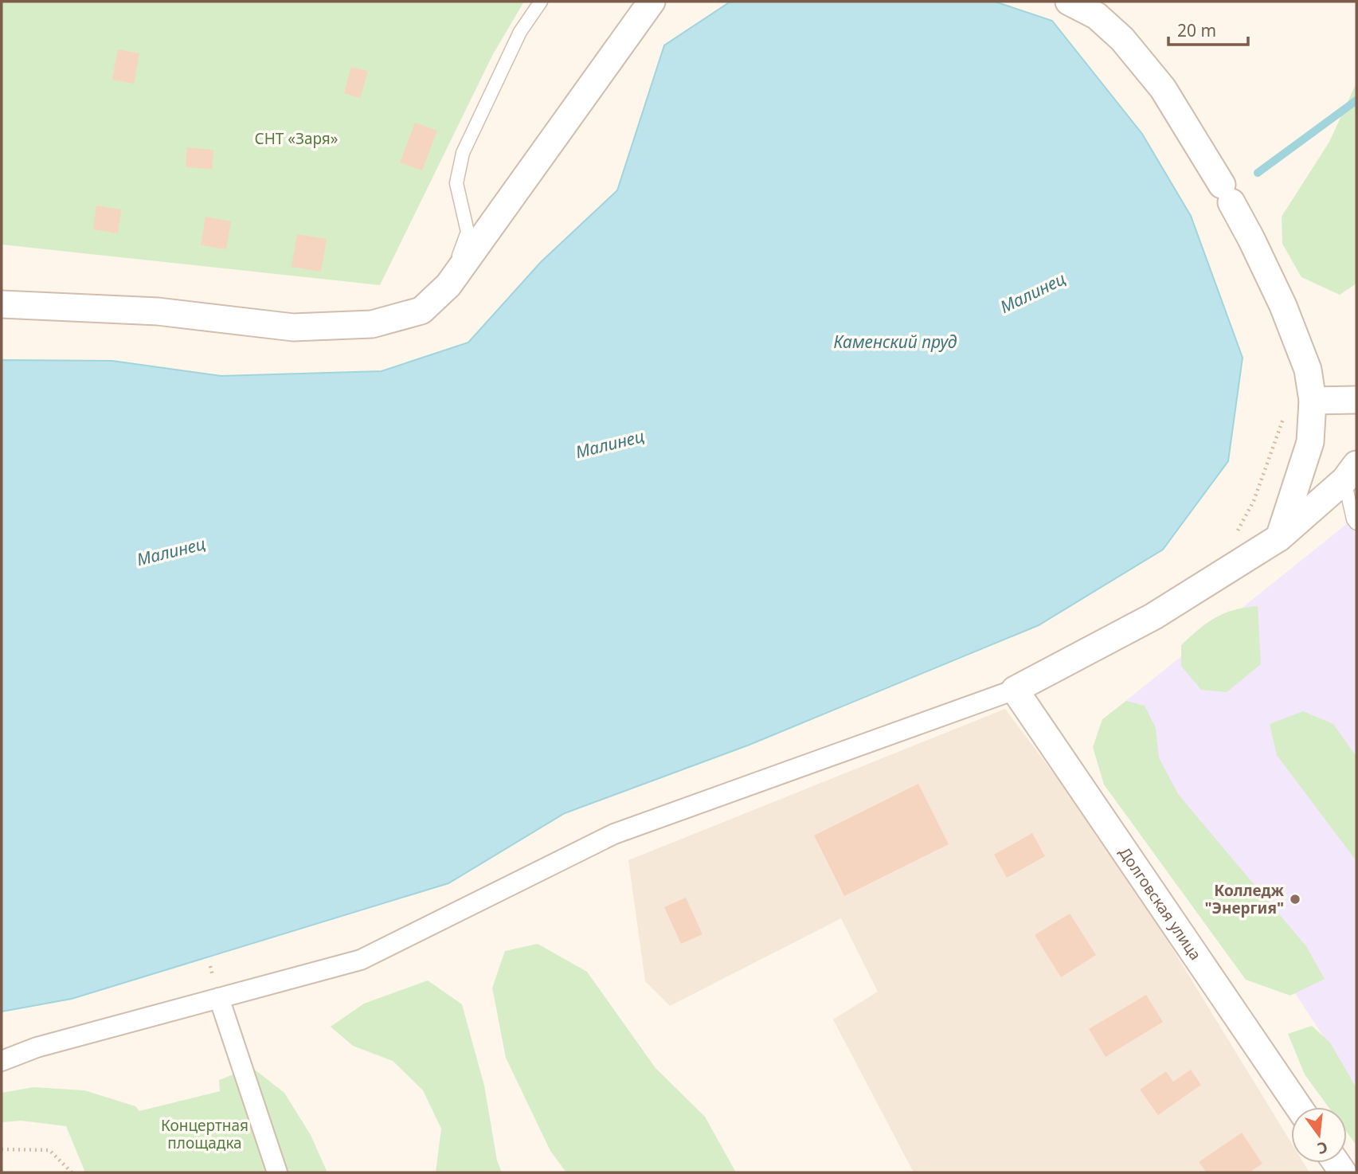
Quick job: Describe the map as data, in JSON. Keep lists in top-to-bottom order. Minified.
{"streets":{"street":["Долговская улица"]},"water":["Малинец","Каменский пруд"],"parks":["СНТ «Заря»","Концертная площадка"],"places":["Колледж \"Энергия\""],"scale_bar":"20 m","north":"bottom"}
